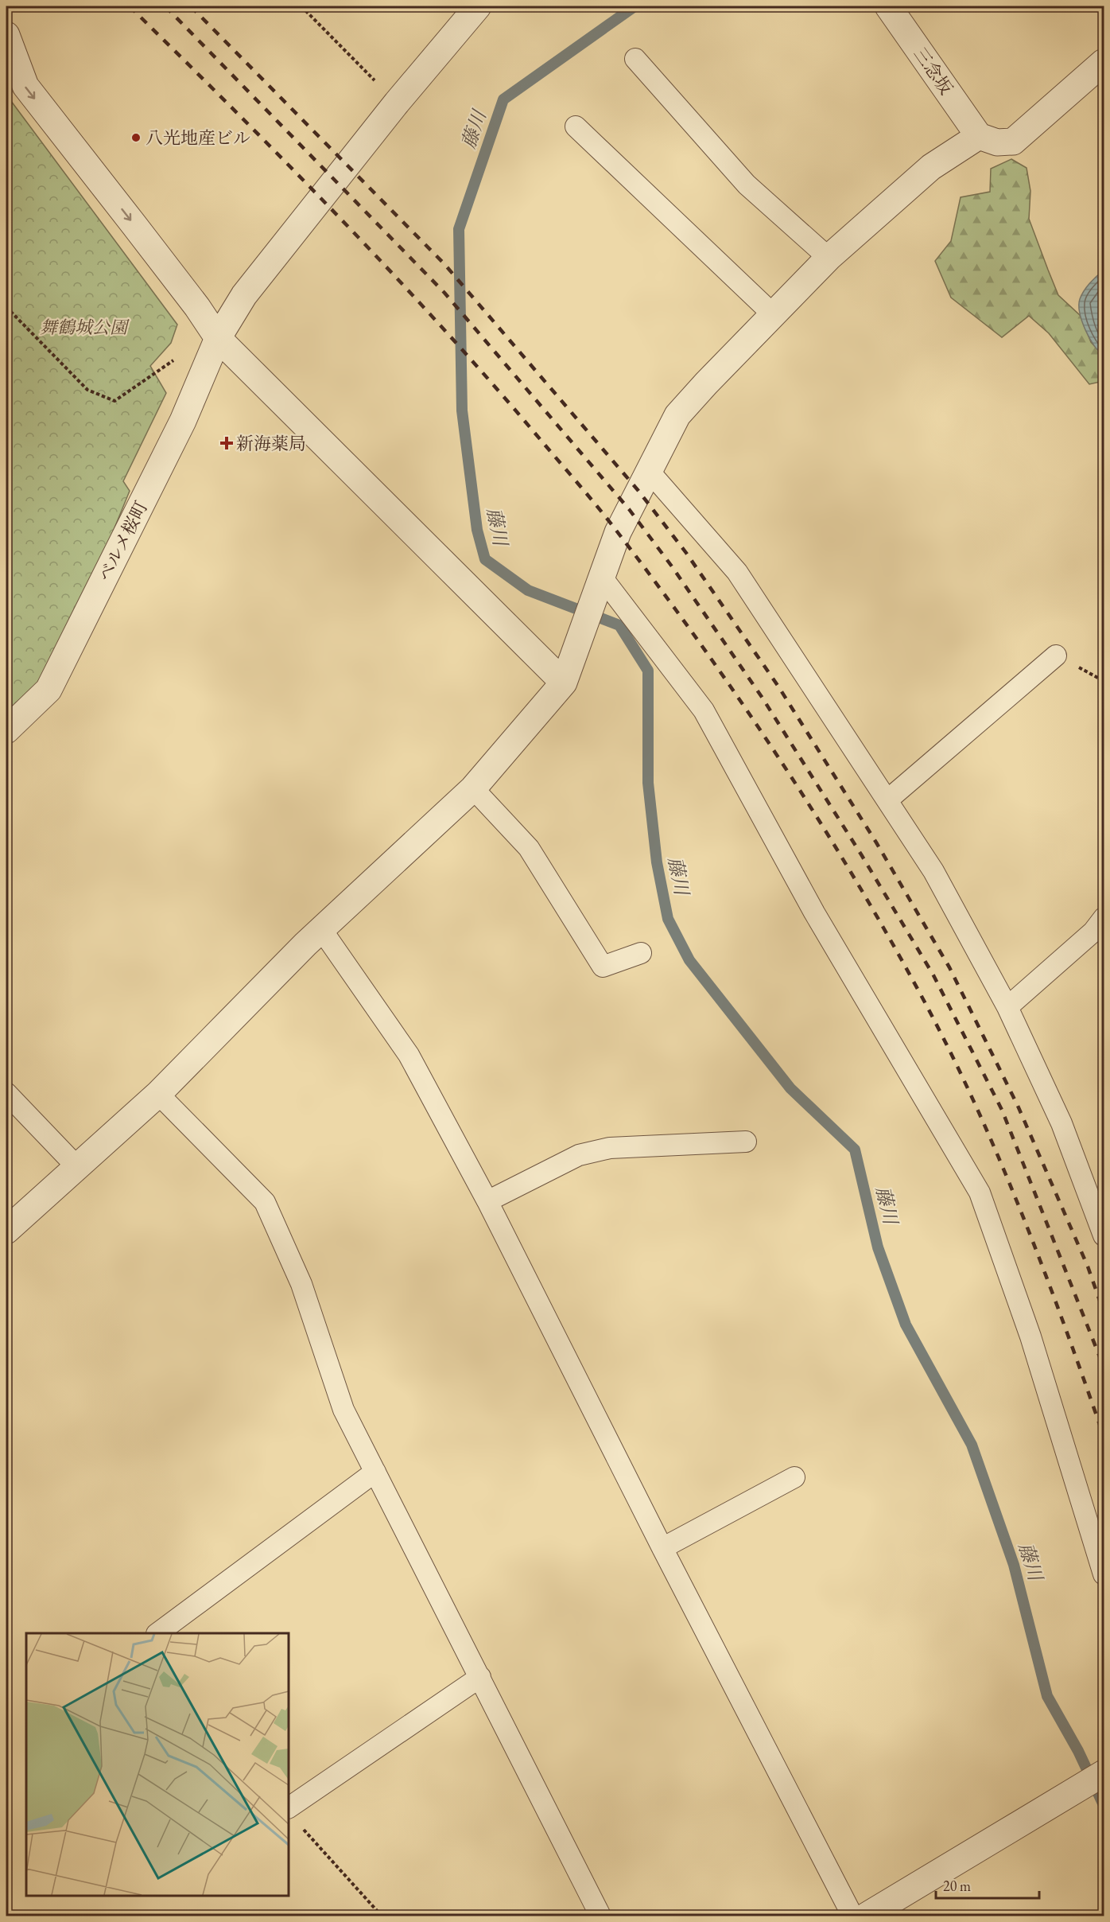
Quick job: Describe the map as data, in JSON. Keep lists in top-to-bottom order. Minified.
{"streets":{"street":["三念坂","ベルメ桜町"]},"water":["藤川"],"parks":["舞鶴城公園"],"places":{"other":["八光地産ビル"],"health":["新海薬局"]},"scale_bar":"20 m"}
